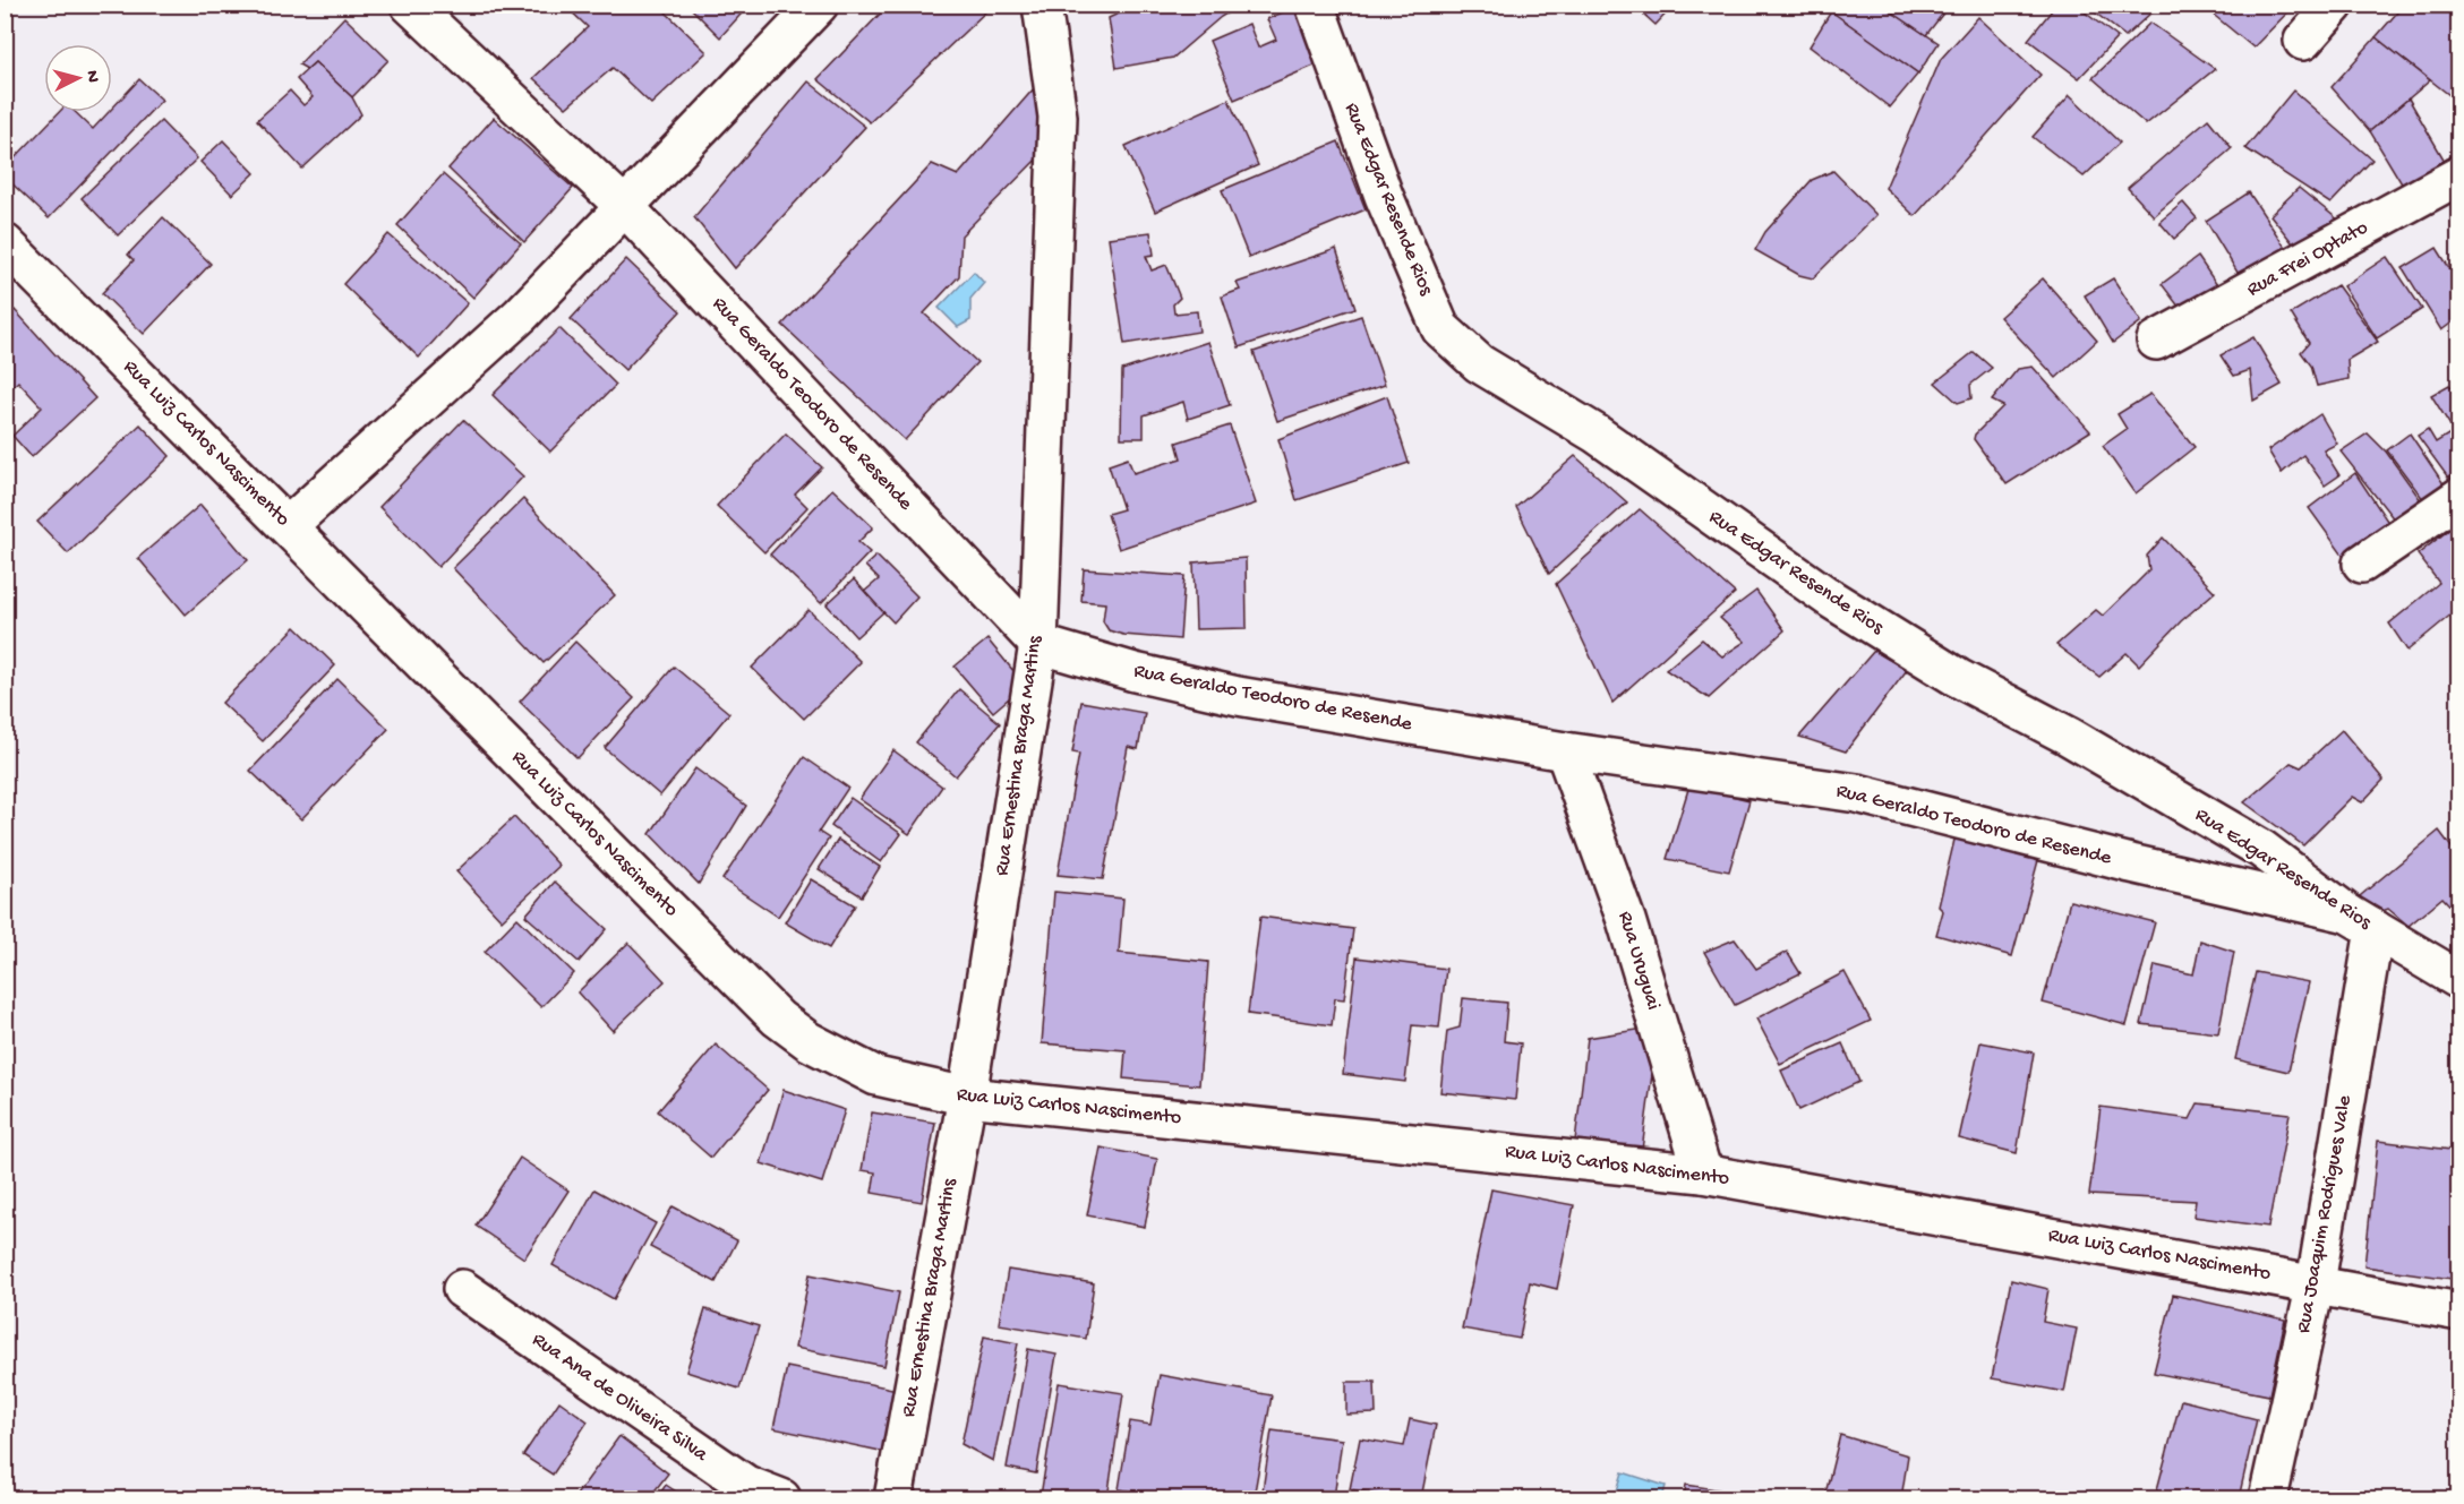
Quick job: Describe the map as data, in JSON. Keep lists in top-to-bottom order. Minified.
{"streets":{"street":["Rua Edgar Resende Rios","Rua Frei Optato","Rua Geraldo Teodoro de Resende","Rua Luiz Carlos Nascimento","Rua Ernestina Braga Martins","Rua Uruguai","Rua Joaquim Rodrigues Vale","Rua Ana de Oliveira Silva"]},"crossings":[["Rua Edgar Resende Rios","Rua Geraldo Teodoro de Resende"],["Rua Edgar Resende Rios","Rua Joaquim Rodrigues Vale"],["Rua Geraldo Teodoro de Resende","Rua Ernestina Braga Martins"],["Rua Geraldo Teodoro de Resende","Rua Uruguai"],["Rua Geraldo Teodoro de Resende","Rua Joaquim Rodrigues Vale"],["Rua Luiz Carlos Nascimento","Rua Ernestina Braga Martins"],["Rua Luiz Carlos Nascimento","Rua Uruguai"],["Rua Luiz Carlos Nascimento","Rua Joaquim Rodrigues Vale"]],"north":"right"}
